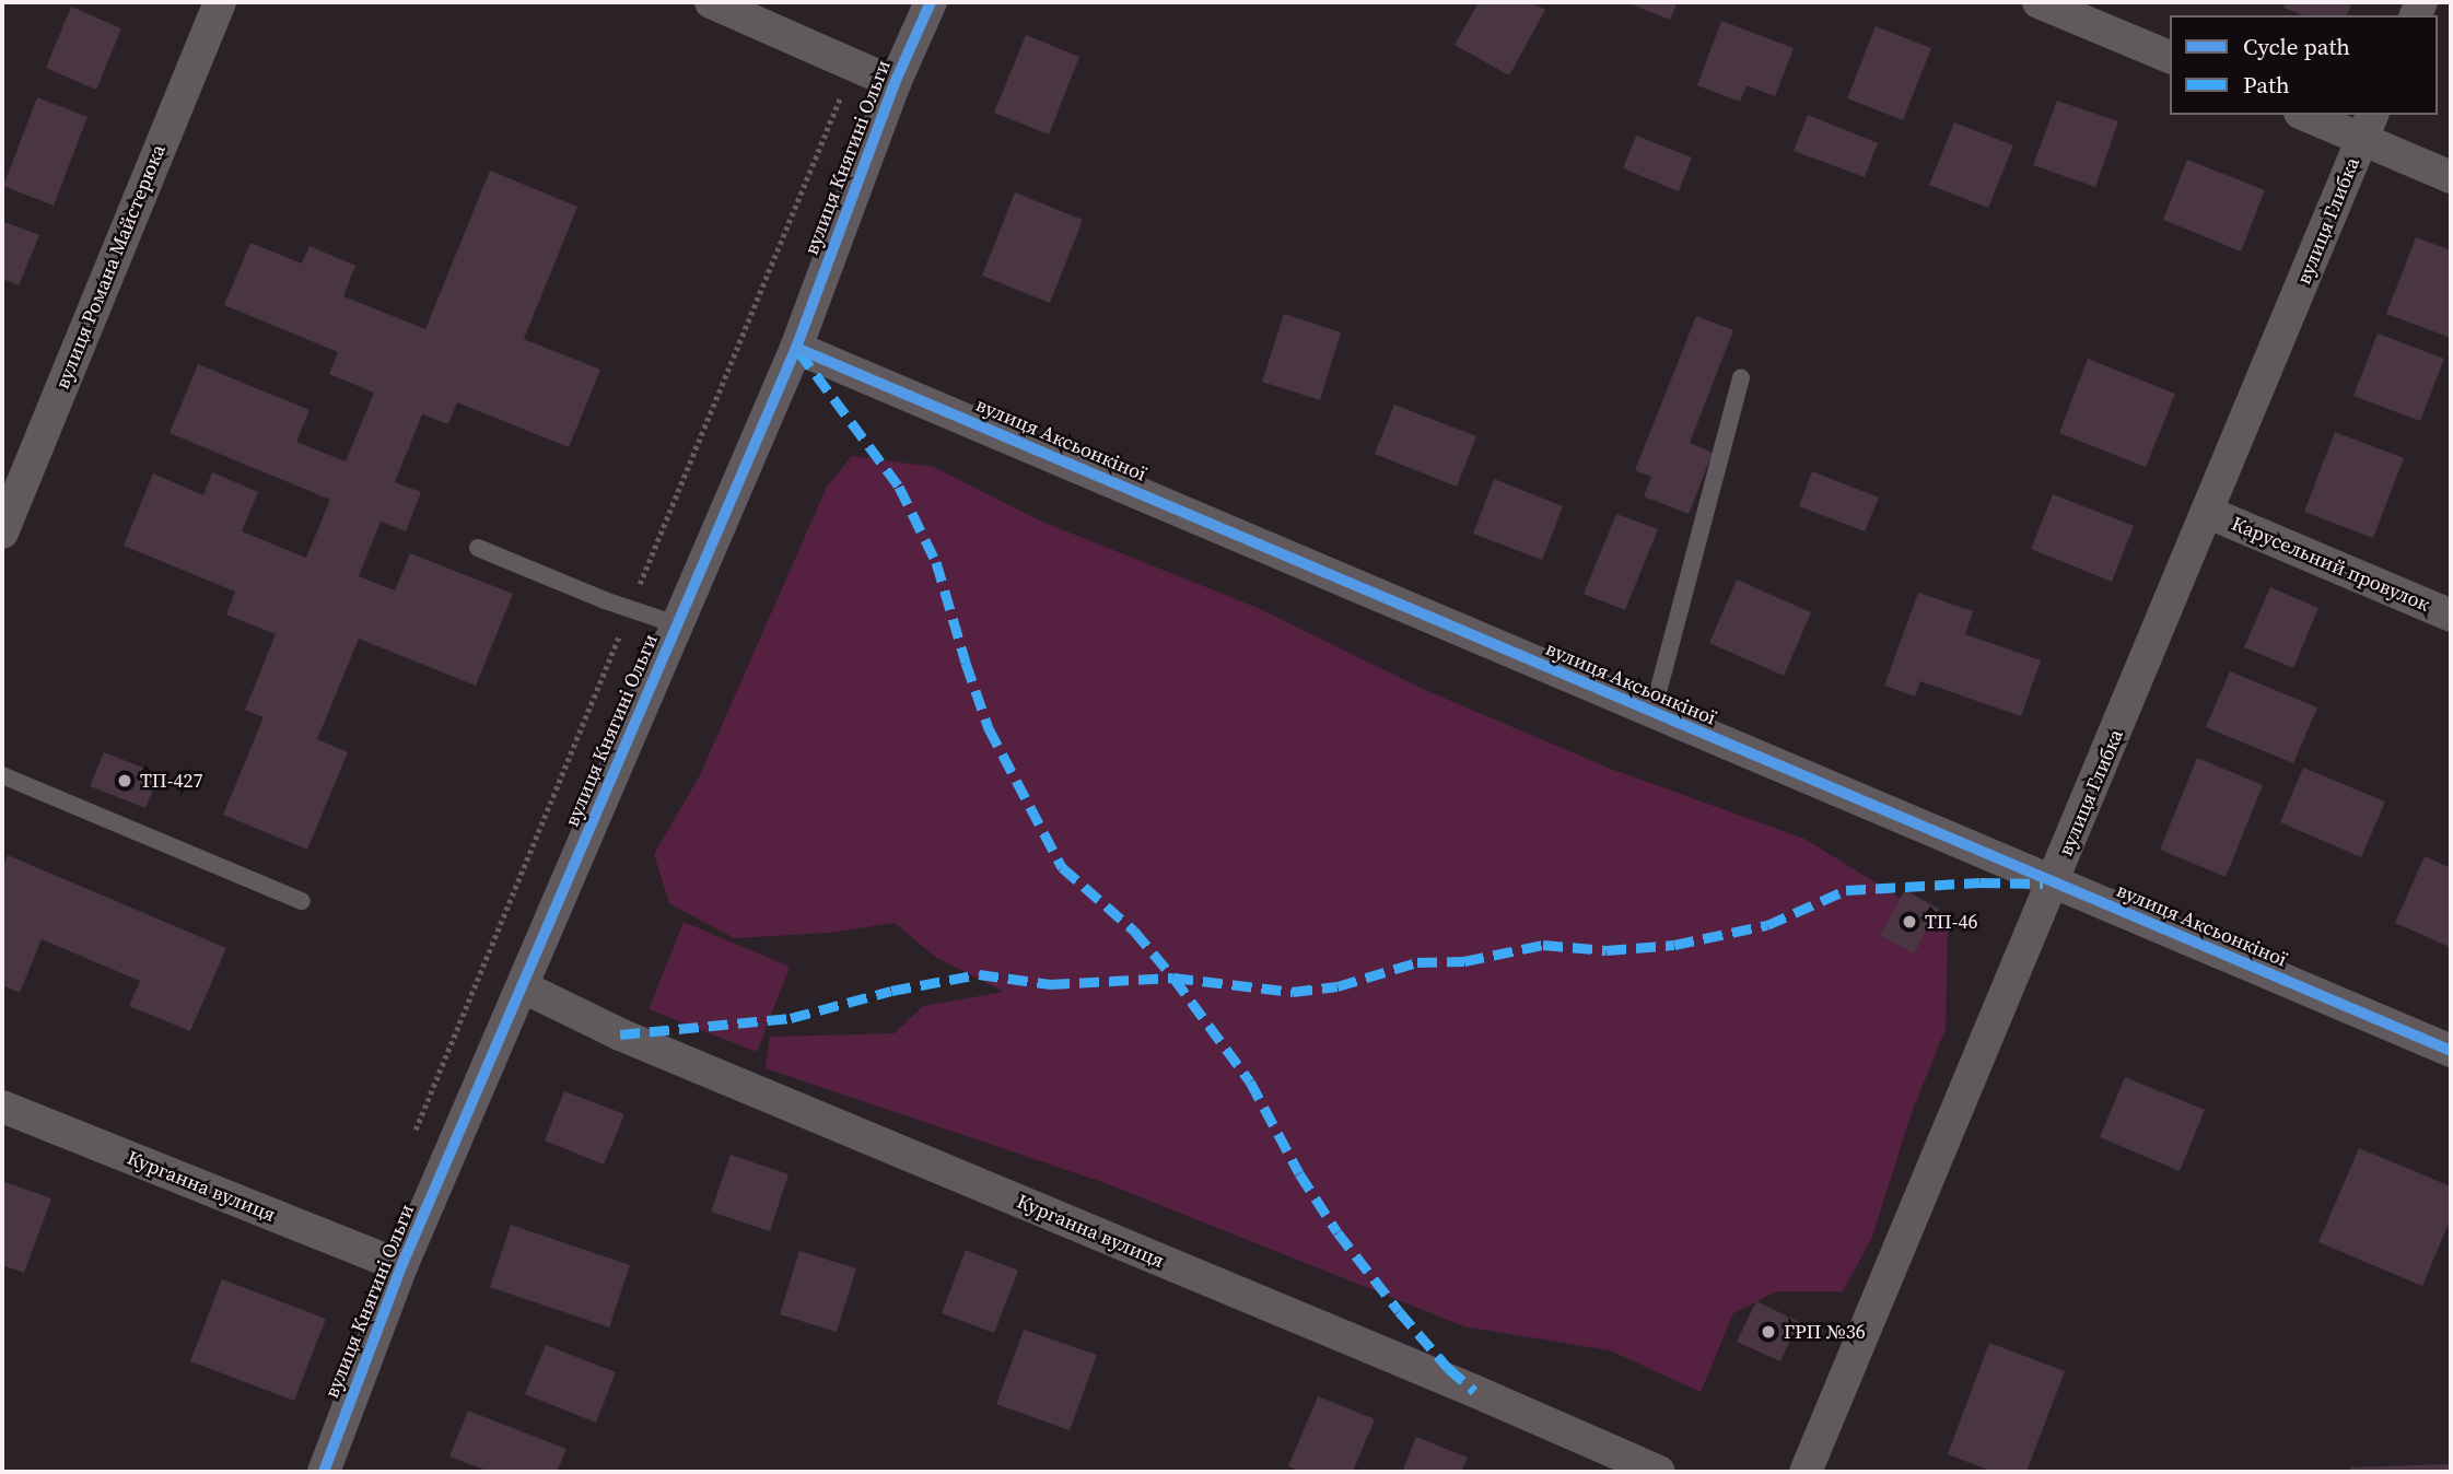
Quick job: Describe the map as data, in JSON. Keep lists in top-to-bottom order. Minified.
{"streets":{"street":["вулиця Княгині Ольги","вулиця Глибка","вулиця Романа Майстерюка","вулиця Аксьонкіної","Карусельний провулок","Курганна вулиця"]},"crossings":[["вулиця Княгині Ольги","вулиця Аксьонкіної"],["вулиця Княгині Ольги","Курганна вулиця"],["вулиця Глибка","вулиця Аксьонкіної"],["вулиця Глибка","Карусельний провулок"]],"places":["ТП-427","ТП-46","ГРП №36"],"legend":["Cycle path","Path"]}
